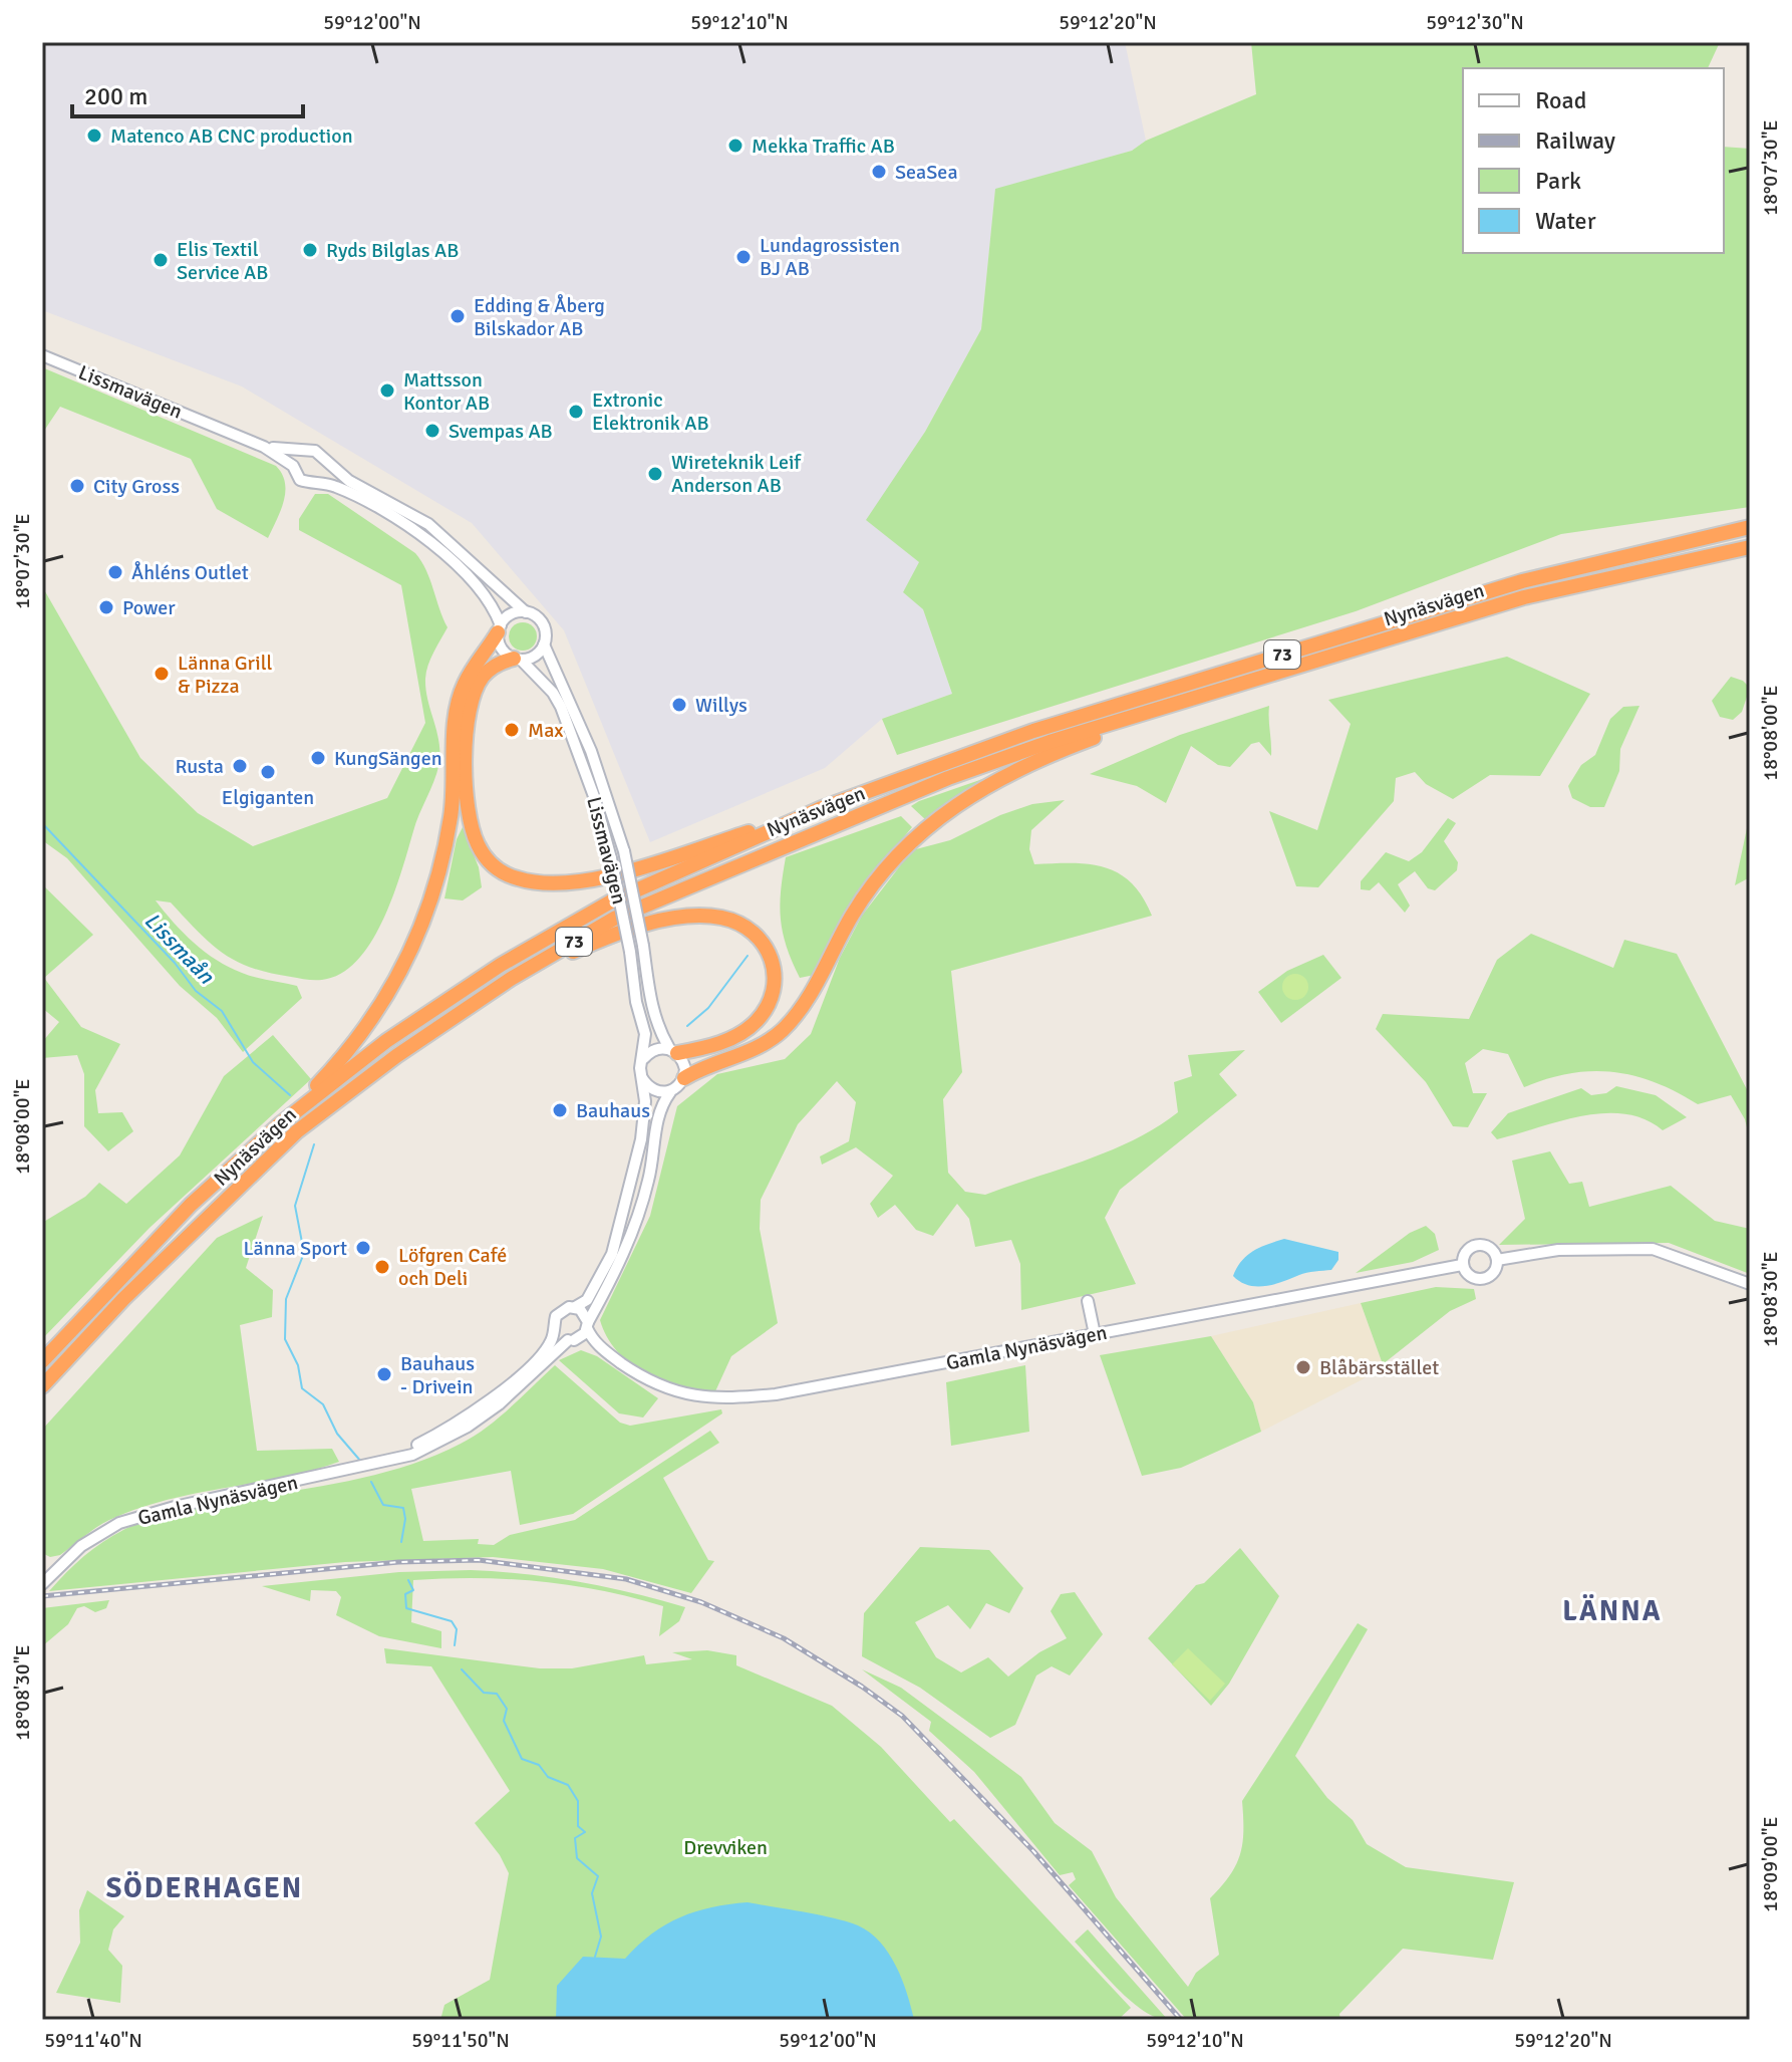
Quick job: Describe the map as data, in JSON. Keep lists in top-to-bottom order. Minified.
{"streets":{"highway":["Nynäsvägen","73"],"street":["Lissmavägen","Gamla Nynäsvägen"]},"districts":["LÄNNA","SÖDERHAGEN"],"water":["Lissmaån"],"parks":["Drevviken"],"places":["Matenco AB CNC production","Mekka Traffic AB","SeaSea","Ryds Bilglas AB","Lundagrossisten BJ AB","Elis Textil Service AB","Edding & Åberg Bilskador AB","Mattsson Kontor AB","Extronic Elektronik AB","Svempas AB","Wireteknik Leif Anderson AB","City Gross","Åhléns Outlet","Power","Länna Grill & Pizza","Willys","Max","KungSängen","Rusta","Elgiganten","Bauhaus","Länna Sport","Löfgren Café och Deli","Blåbärsstället","Bauhaus - Drivein"],"legend":["Road","Railway","Park","Water"],"scale_bar":"200 m","coordinates":["59°12'00\"N","59°12'10\"N","59°12'20\"N","59°12'30\"N","18°07'30\"E","18°08'00\"E","18°08'30\"E","18°09'00\"E","59°11'40\"N","59°11'50\"N"]}
